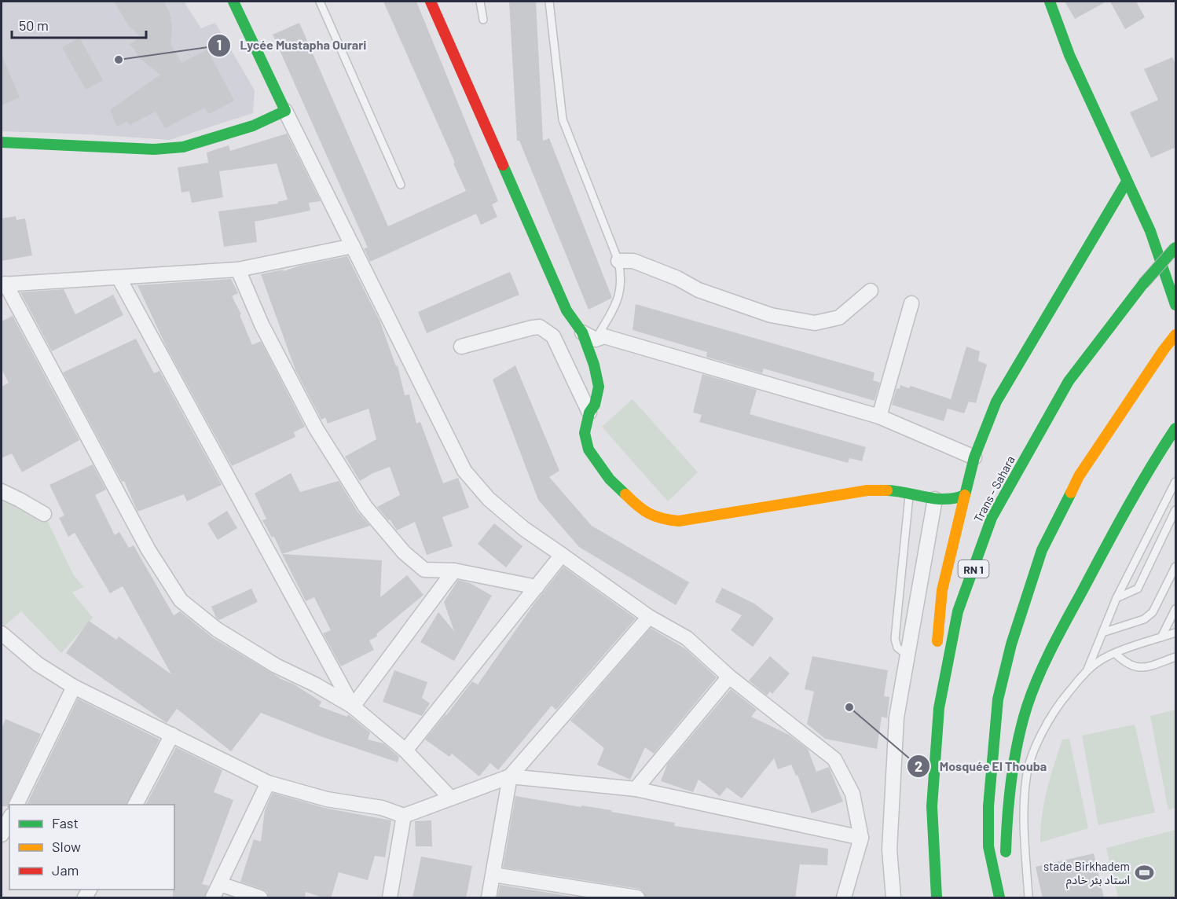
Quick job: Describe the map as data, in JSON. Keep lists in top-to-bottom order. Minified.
{"streets":{"main road":["Trans - Sahara","RN 1"]},"places":{"other":["Lycée Mustapha Ourari","Mosquée El Thouba"],"sports":["stade Birkhadem استاد بئر خادم"]},"legend":["Fast","Slow","Jam"],"scale_bar":"50 m"}
